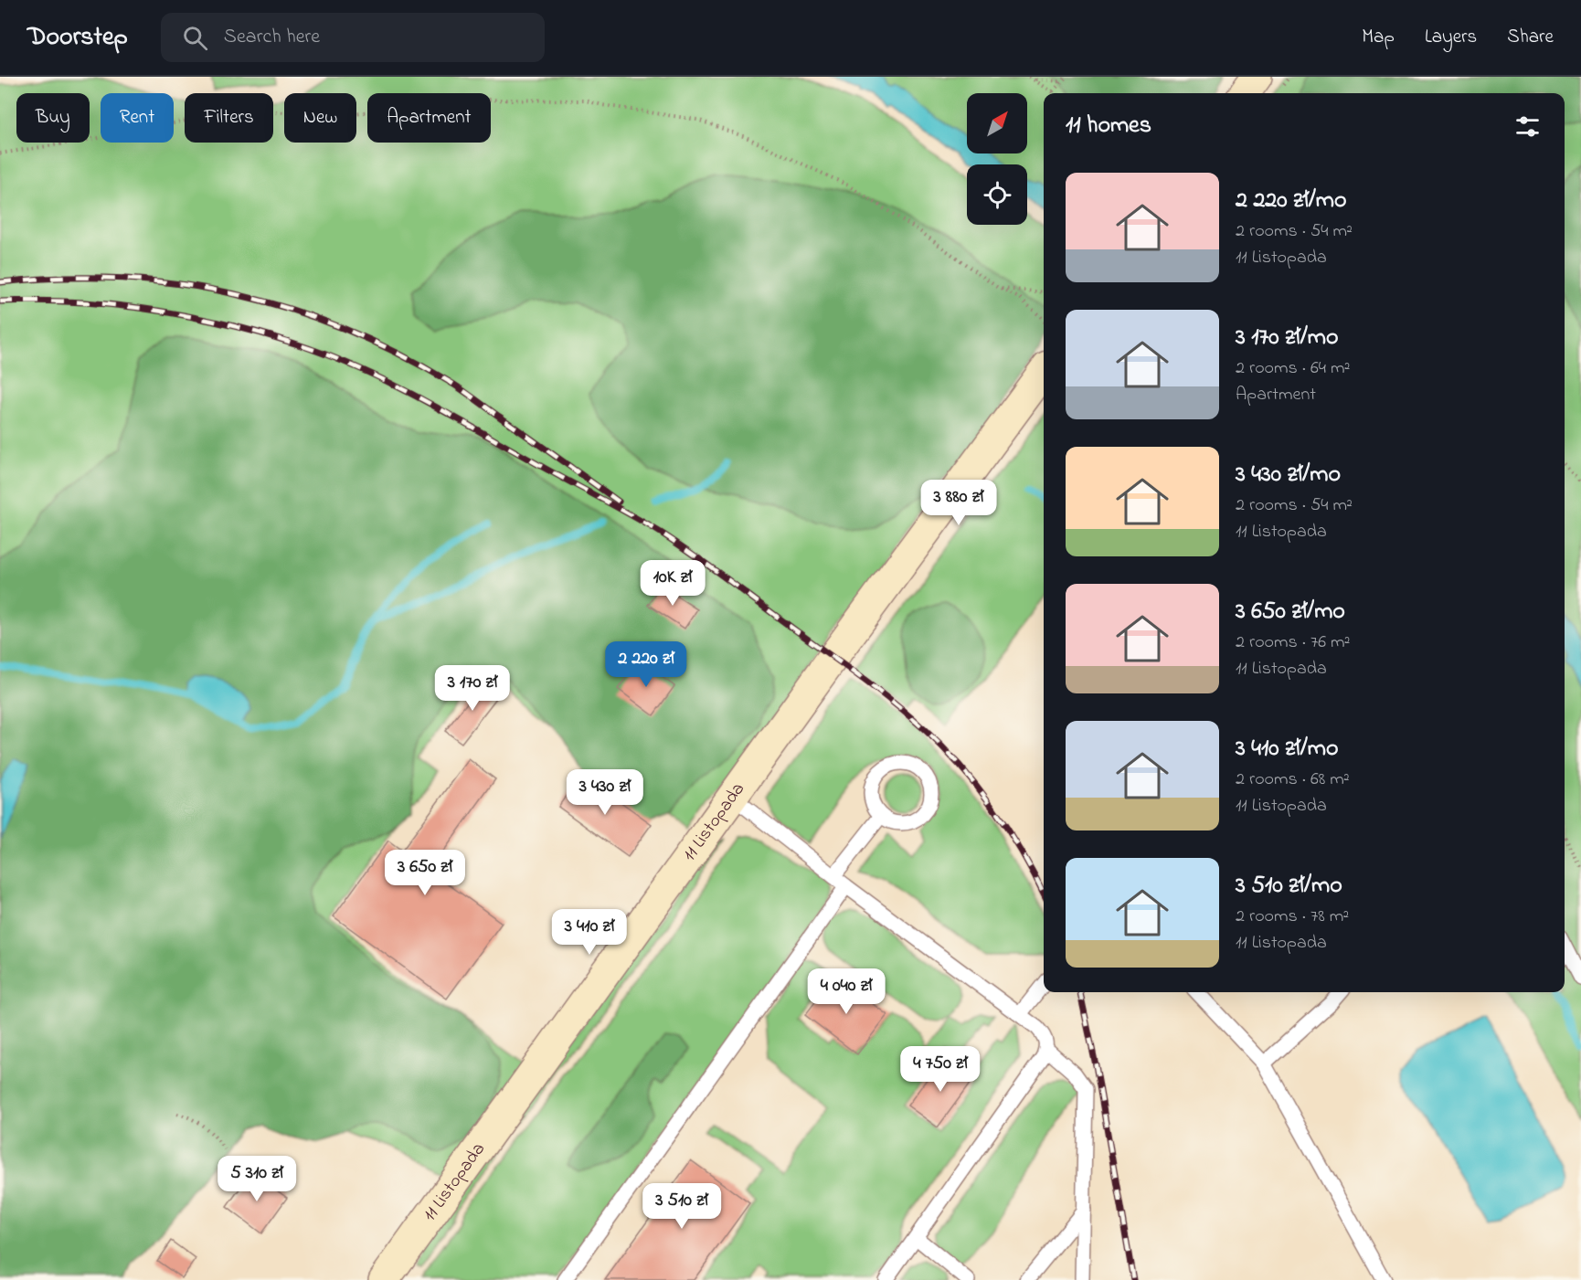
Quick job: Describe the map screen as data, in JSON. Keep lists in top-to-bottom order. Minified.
{"streets":{"street":["11 Listopada"]},"north":"top right","page":{"header":"Doorstep","search":"Search here","nav":["Map","Layers","Share"],"chip":["Buy","Rent","Filters","New","Apartment"],"heading":"11 homes","list":[{"name":"2 220 zł/mo","note":"2 rooms · 54 m² · 11 Listopada"},{"name":"3 170 zł/mo","note":"2 rooms · 64 m² · Apartment"},{"name":"3 430 zł/mo","note":"2 rooms · 54 m² · 11 Listopada"},{"name":"3 650 zł/mo","note":"2 rooms · 76 m² · 11 Listopada"},{"name":"3 410 zł/mo","note":"2 rooms · 68 m² · 11 Listopada"},{"name":"3 510 zł/mo","note":"2 rooms · 78 m² · 11 Listopada"}],"price":["3 880 zł","10K zł","2 220 zł","3 170 zł","3 430 zł","3 650 zł","3 410 zł","4 040 zł","4 750 zł","5 310 zł","3 510 zł"]}}
